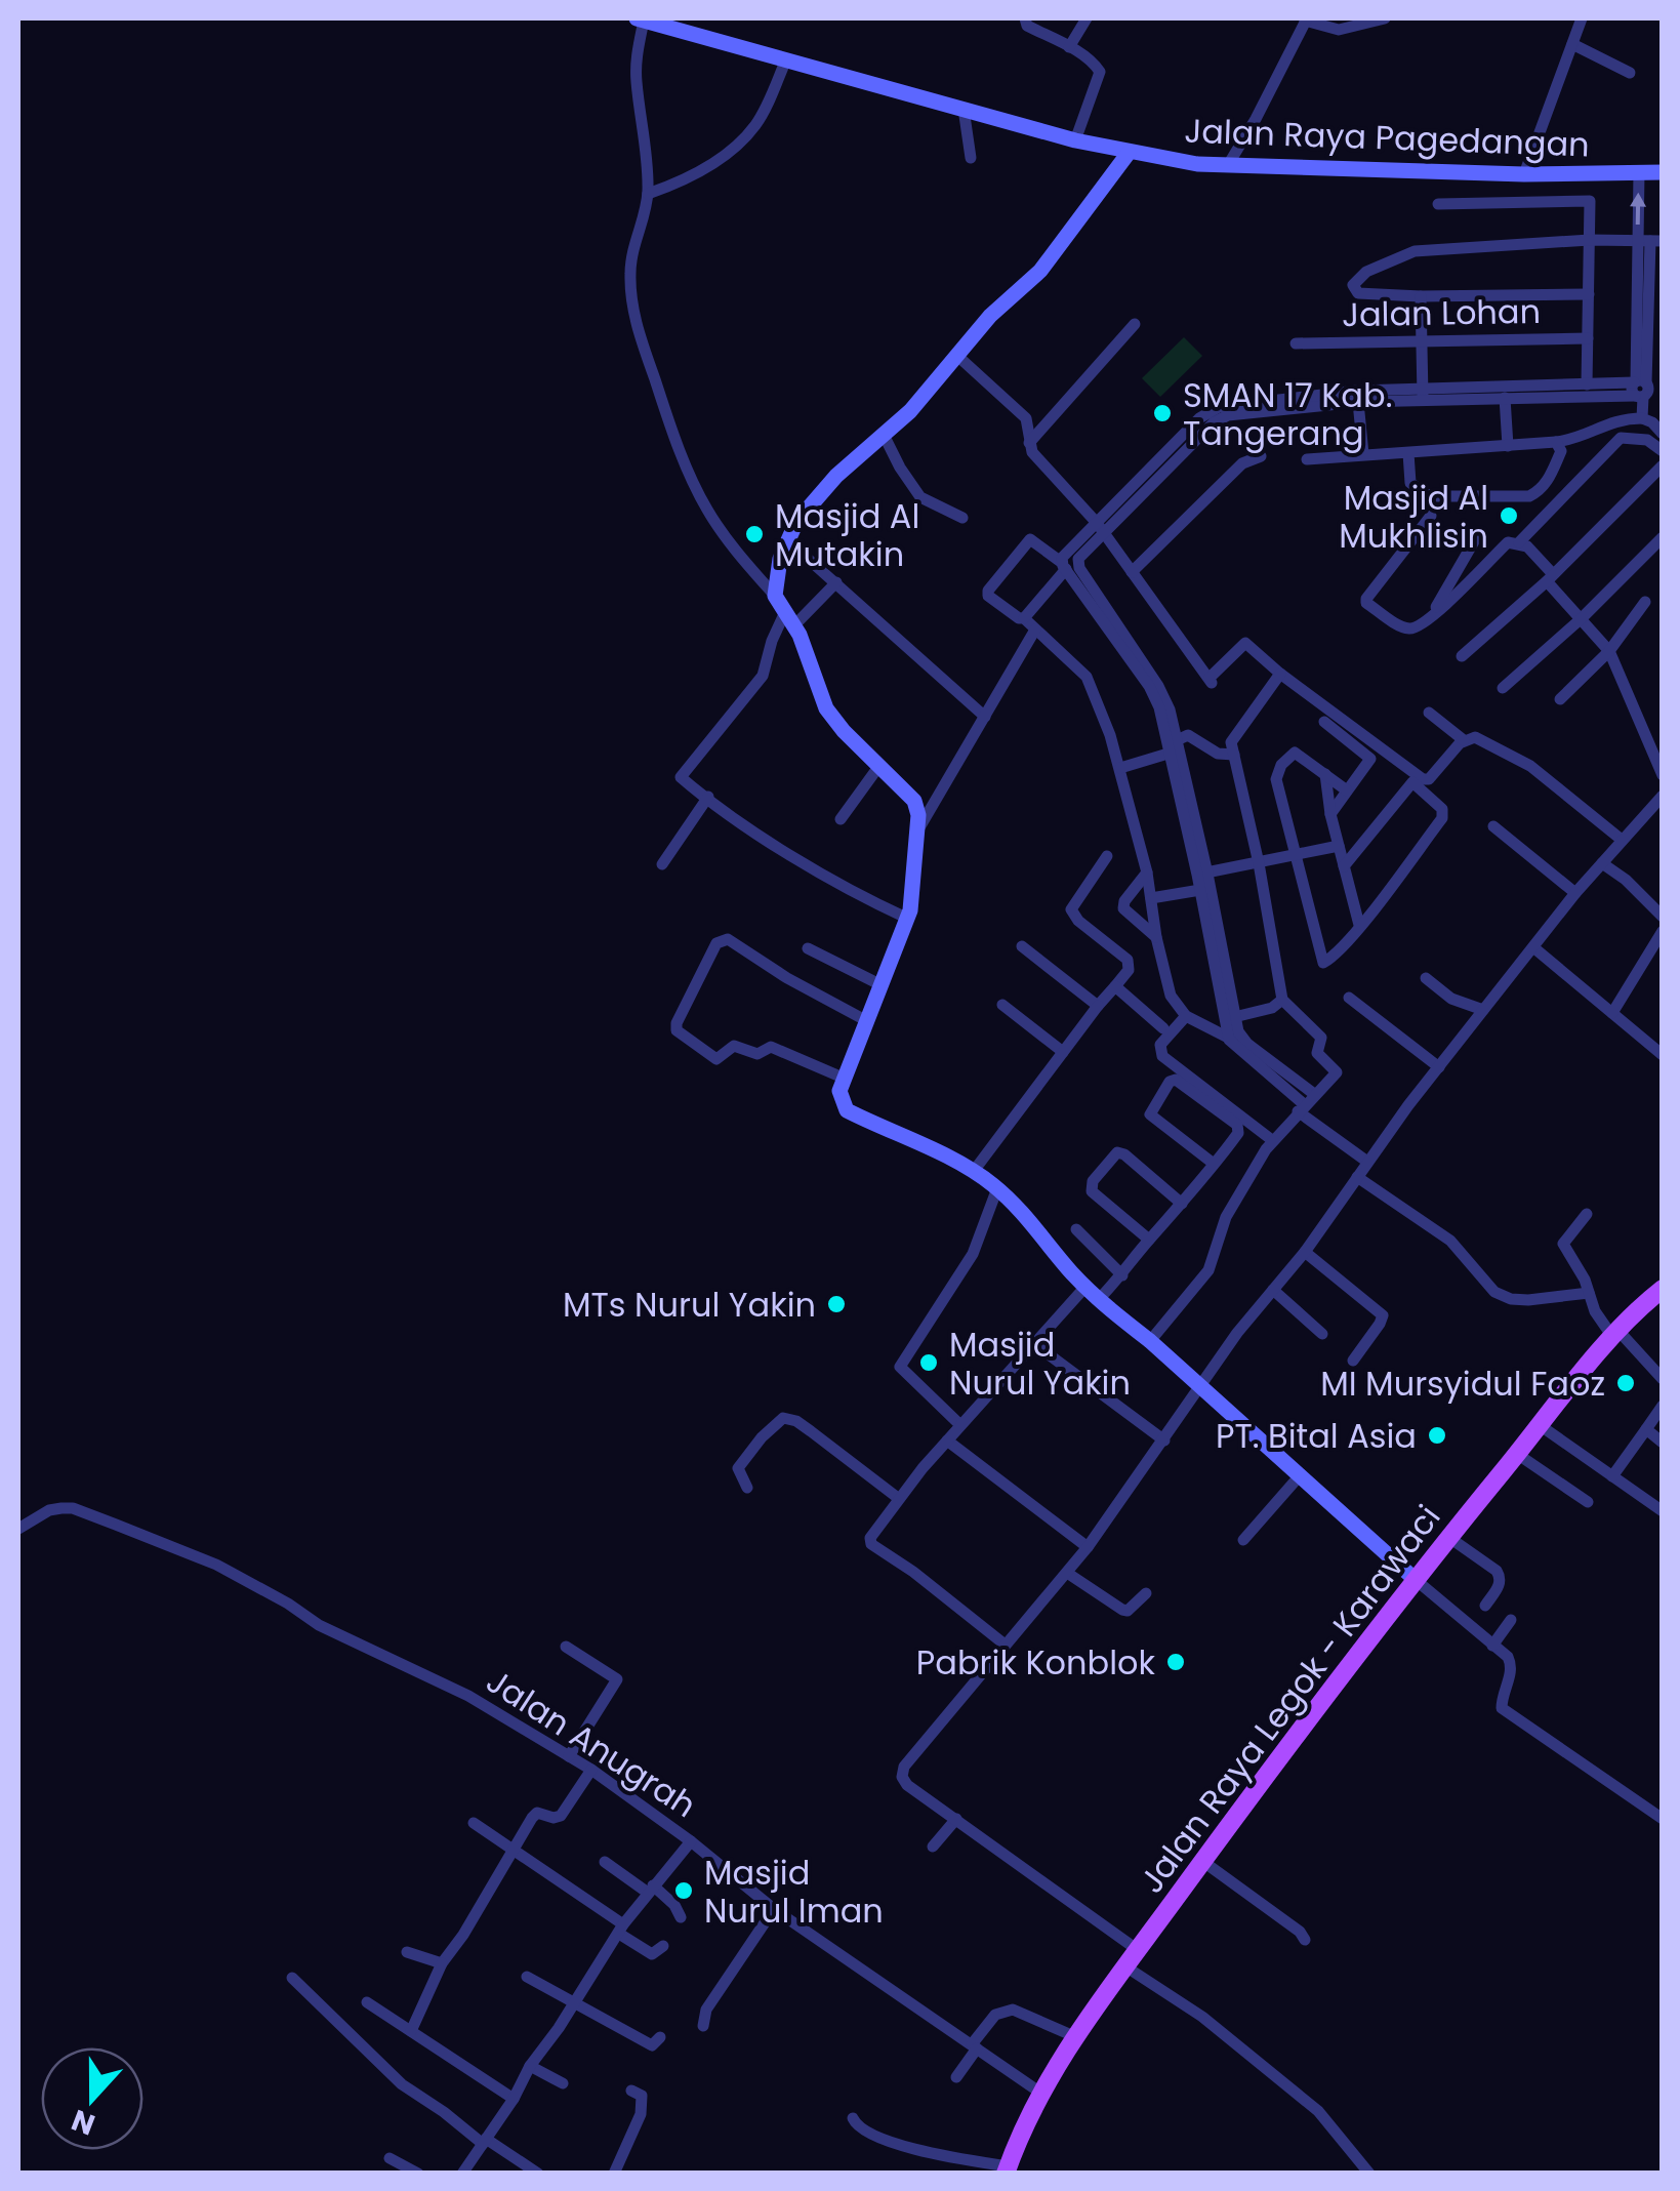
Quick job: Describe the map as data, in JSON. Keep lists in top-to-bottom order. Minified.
{"streets":{"main road":["Jalan Raya Legok - Karawaci"],"street":["Jalan Raya Pagedangan","Jalan Lohan","Jalan Anugrah"]},"crossings":[["Jalan Raya Legok - Karawaci","Jalan Anugrah"]],"places":["SMAN 17 Kab. Tangerang","Masjid Al Mukhlisin","Masjid Al Mutakin","MTs Nurul Yakin","Masjid Nurul Yakin","MI Mursyidul Faoz","PT. Bital Asia","Pabrik Konblok","Masjid Nurul Iman"],"north":"bottom"}
